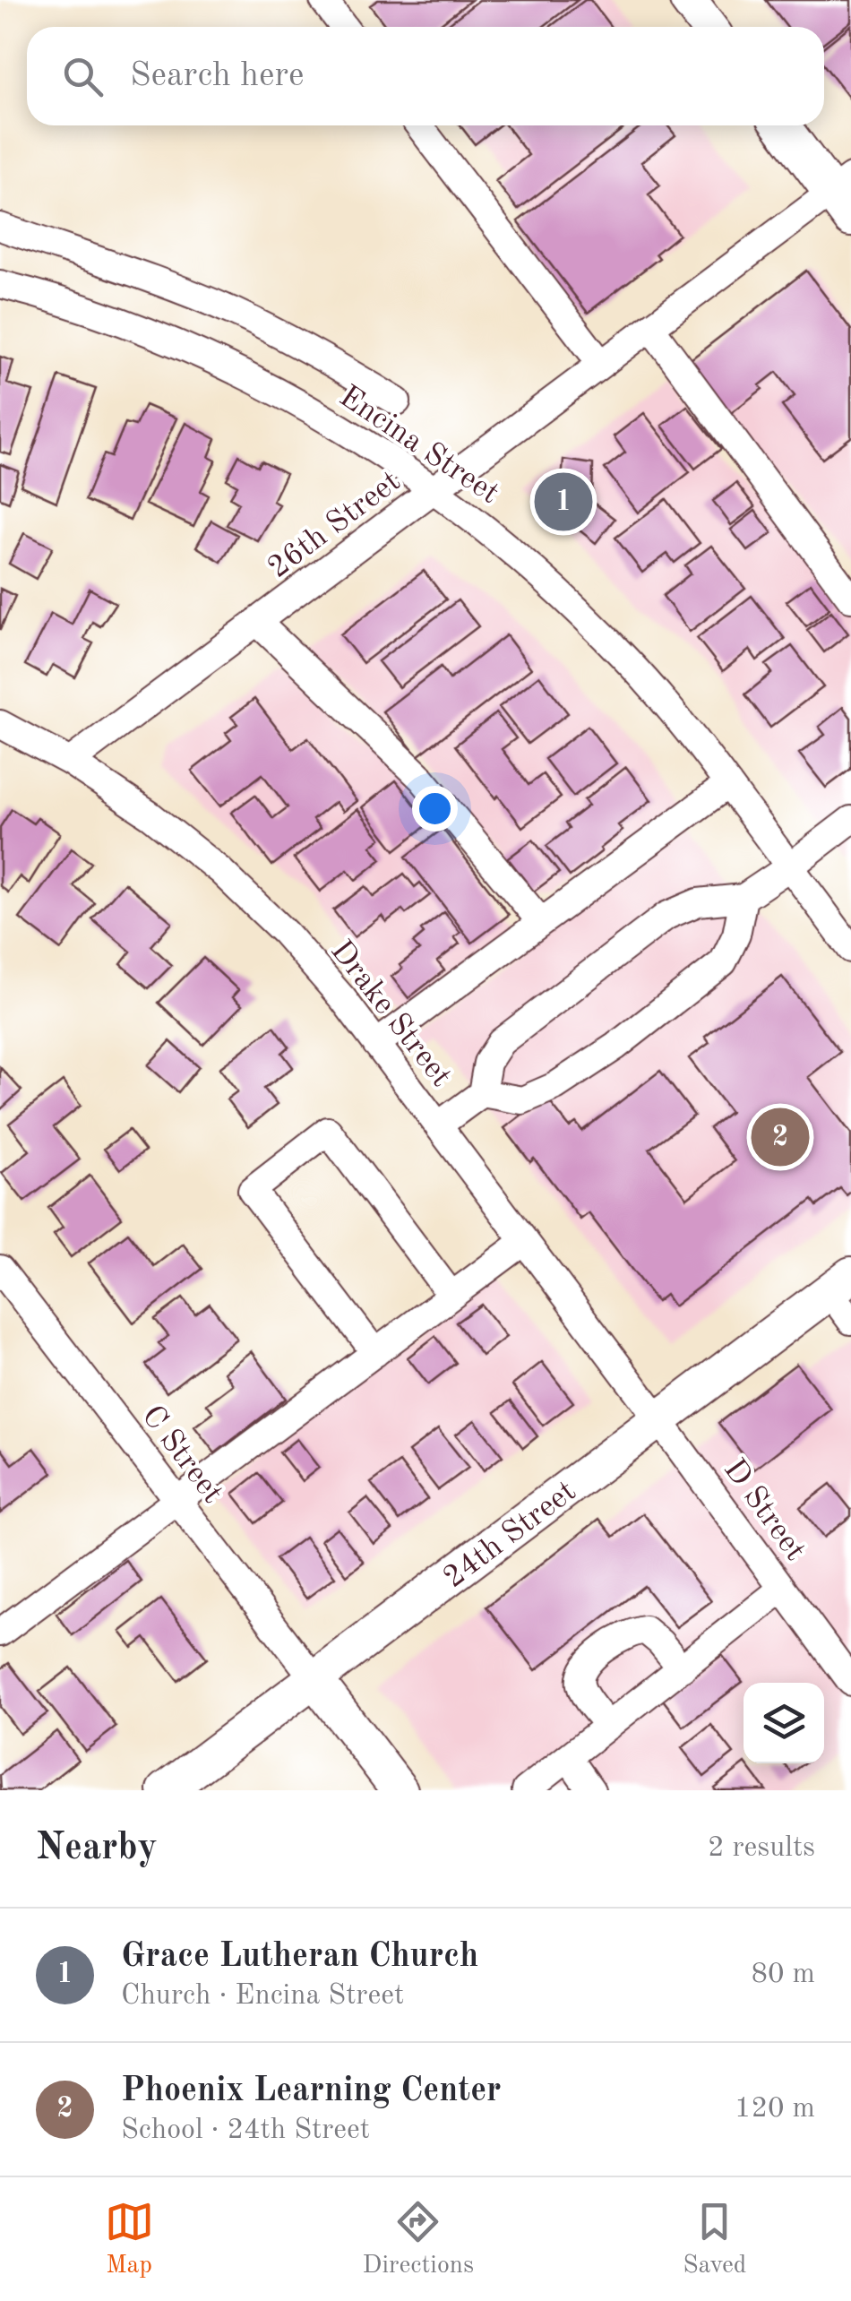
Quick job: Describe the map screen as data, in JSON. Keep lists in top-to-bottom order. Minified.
{"streets":{"main road":["24th Street"],"street":["Encina Street","26th Street","Drake Street","C Street","D Street"]},"crossings":[["Encina Street","26th Street"],["26th Street","Drake Street"],["Drake Street","D Street"],["Drake Street","24th Street"],["C Street","24th Street"],["D Street","24th Street"]],"page":{"search":"Search here","pins":["1","2"],"heading":["Nearby","2 results"],"list":[{"mark":"1","name":"Grace Lutheran Church","note":"Church · Encina Street","value":"80 m"},{"mark":"2","name":"Phoenix Learning Center","note":"School · 24th Street","value":"120 m"}],"nav":["Map","Directions","Saved"]}}
